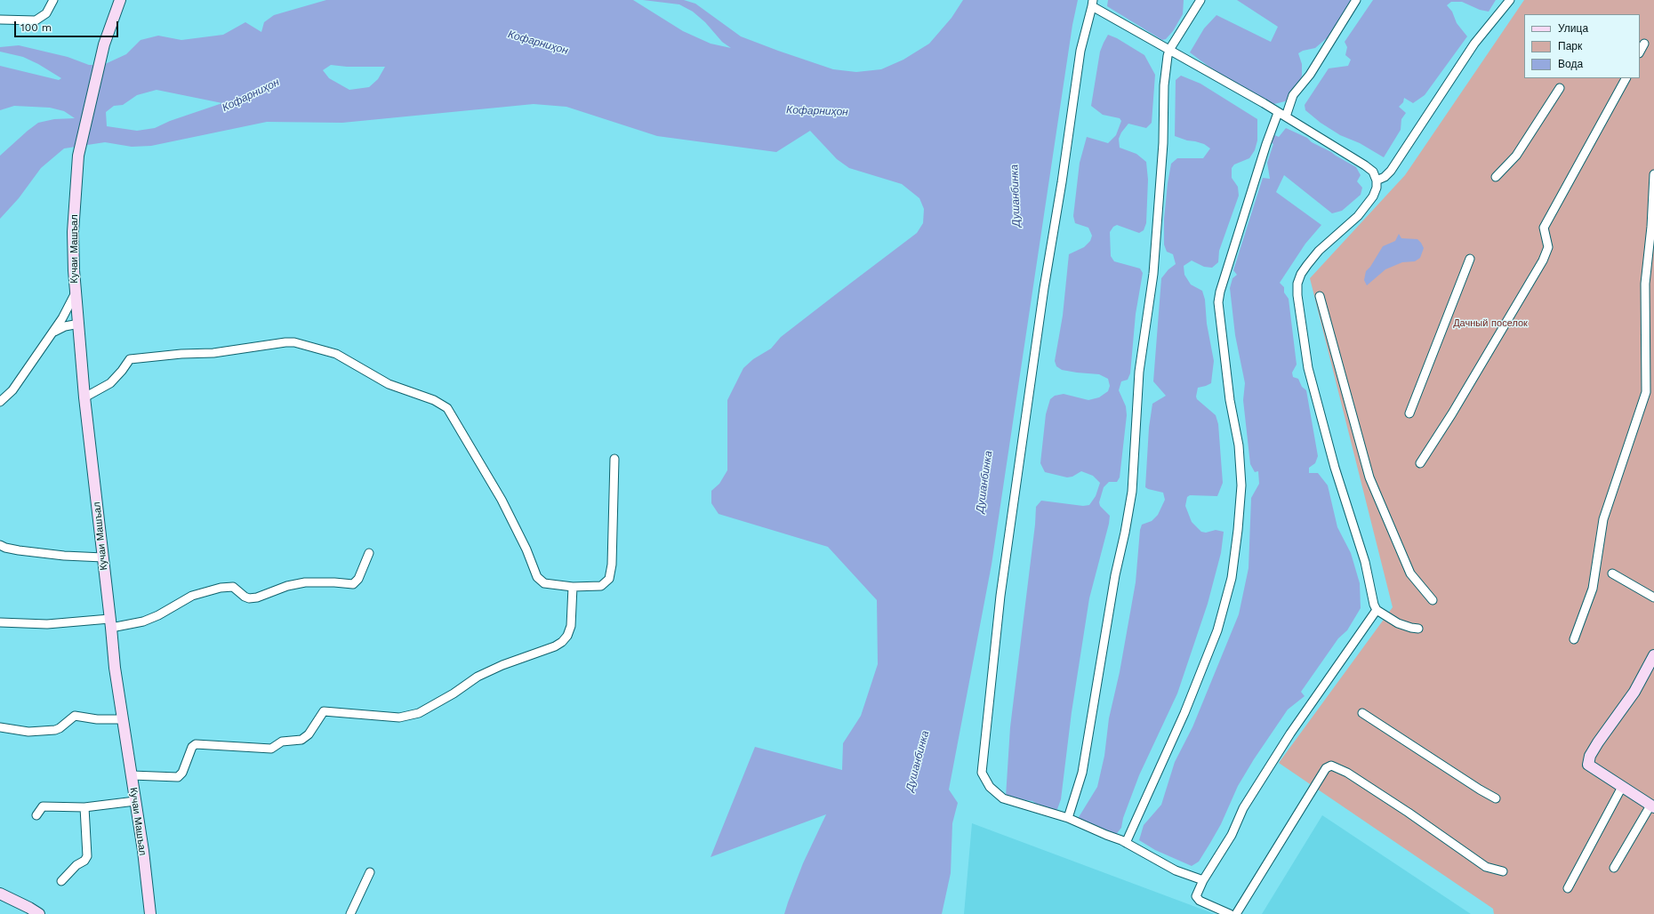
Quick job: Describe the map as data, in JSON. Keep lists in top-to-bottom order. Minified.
{"streets":{"main road":["Кучаи Машъал"]},"water":["Кофарниҳон","Душанбинка"],"parks":["Дачный поселок"],"legend":["Улица","Парк","Вода"],"scale_bar":"100 m"}
